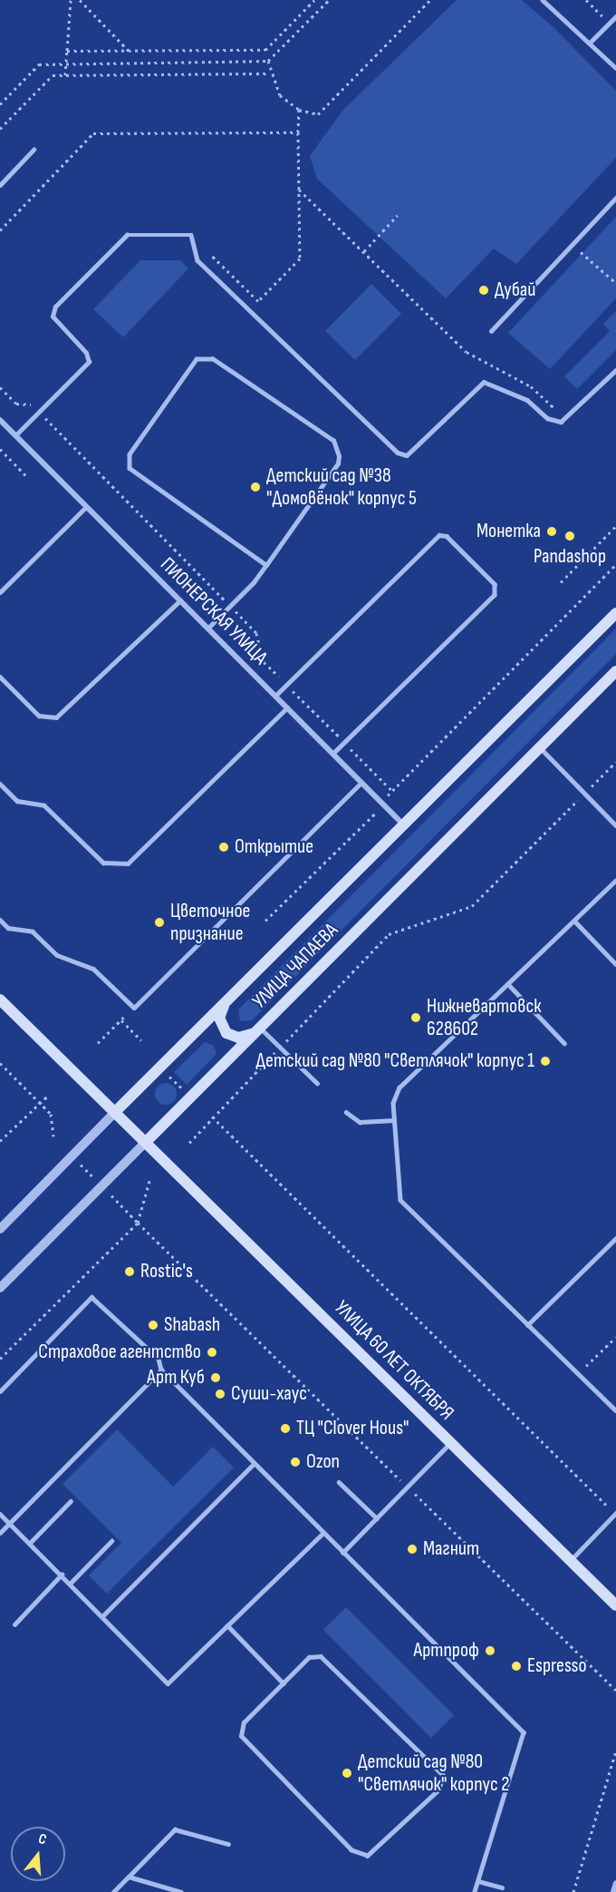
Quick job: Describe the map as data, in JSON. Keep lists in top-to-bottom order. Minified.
{"streets":{"main road":["УЛИЦА ЧАПАЕВА","УЛИЦА 60 ЛЕТ ОКТЯБРЯ"],"street":["ПИОНЕРСКАЯ УЛИЦА"]},"crossings":[["ПИОНЕРСКАЯ УЛИЦА","УЛИЦА ЧАПАЕВА"],["УЛИЦА ЧАПАЕВА","УЛИЦА 60 ЛЕТ ОКТЯБРЯ"]],"places":["Дубай","Детский сад №38 \"Домовёнок\" корпус 5","Монетка","Pandashop","Открытие","Цветочное признание","Нижневартовск 628602","Детский сад №80 \"Светлячок\" корпус 1","Rostic's","Shabash","Страховое агентство","Арт Куб","Суши-хаус","ТЦ \"Clover Hous\"","Ozon","Магнит","Артпроф","Espresso","Детский сад №80 \"Светлячок\" корпус 2"],"north":"top"}
